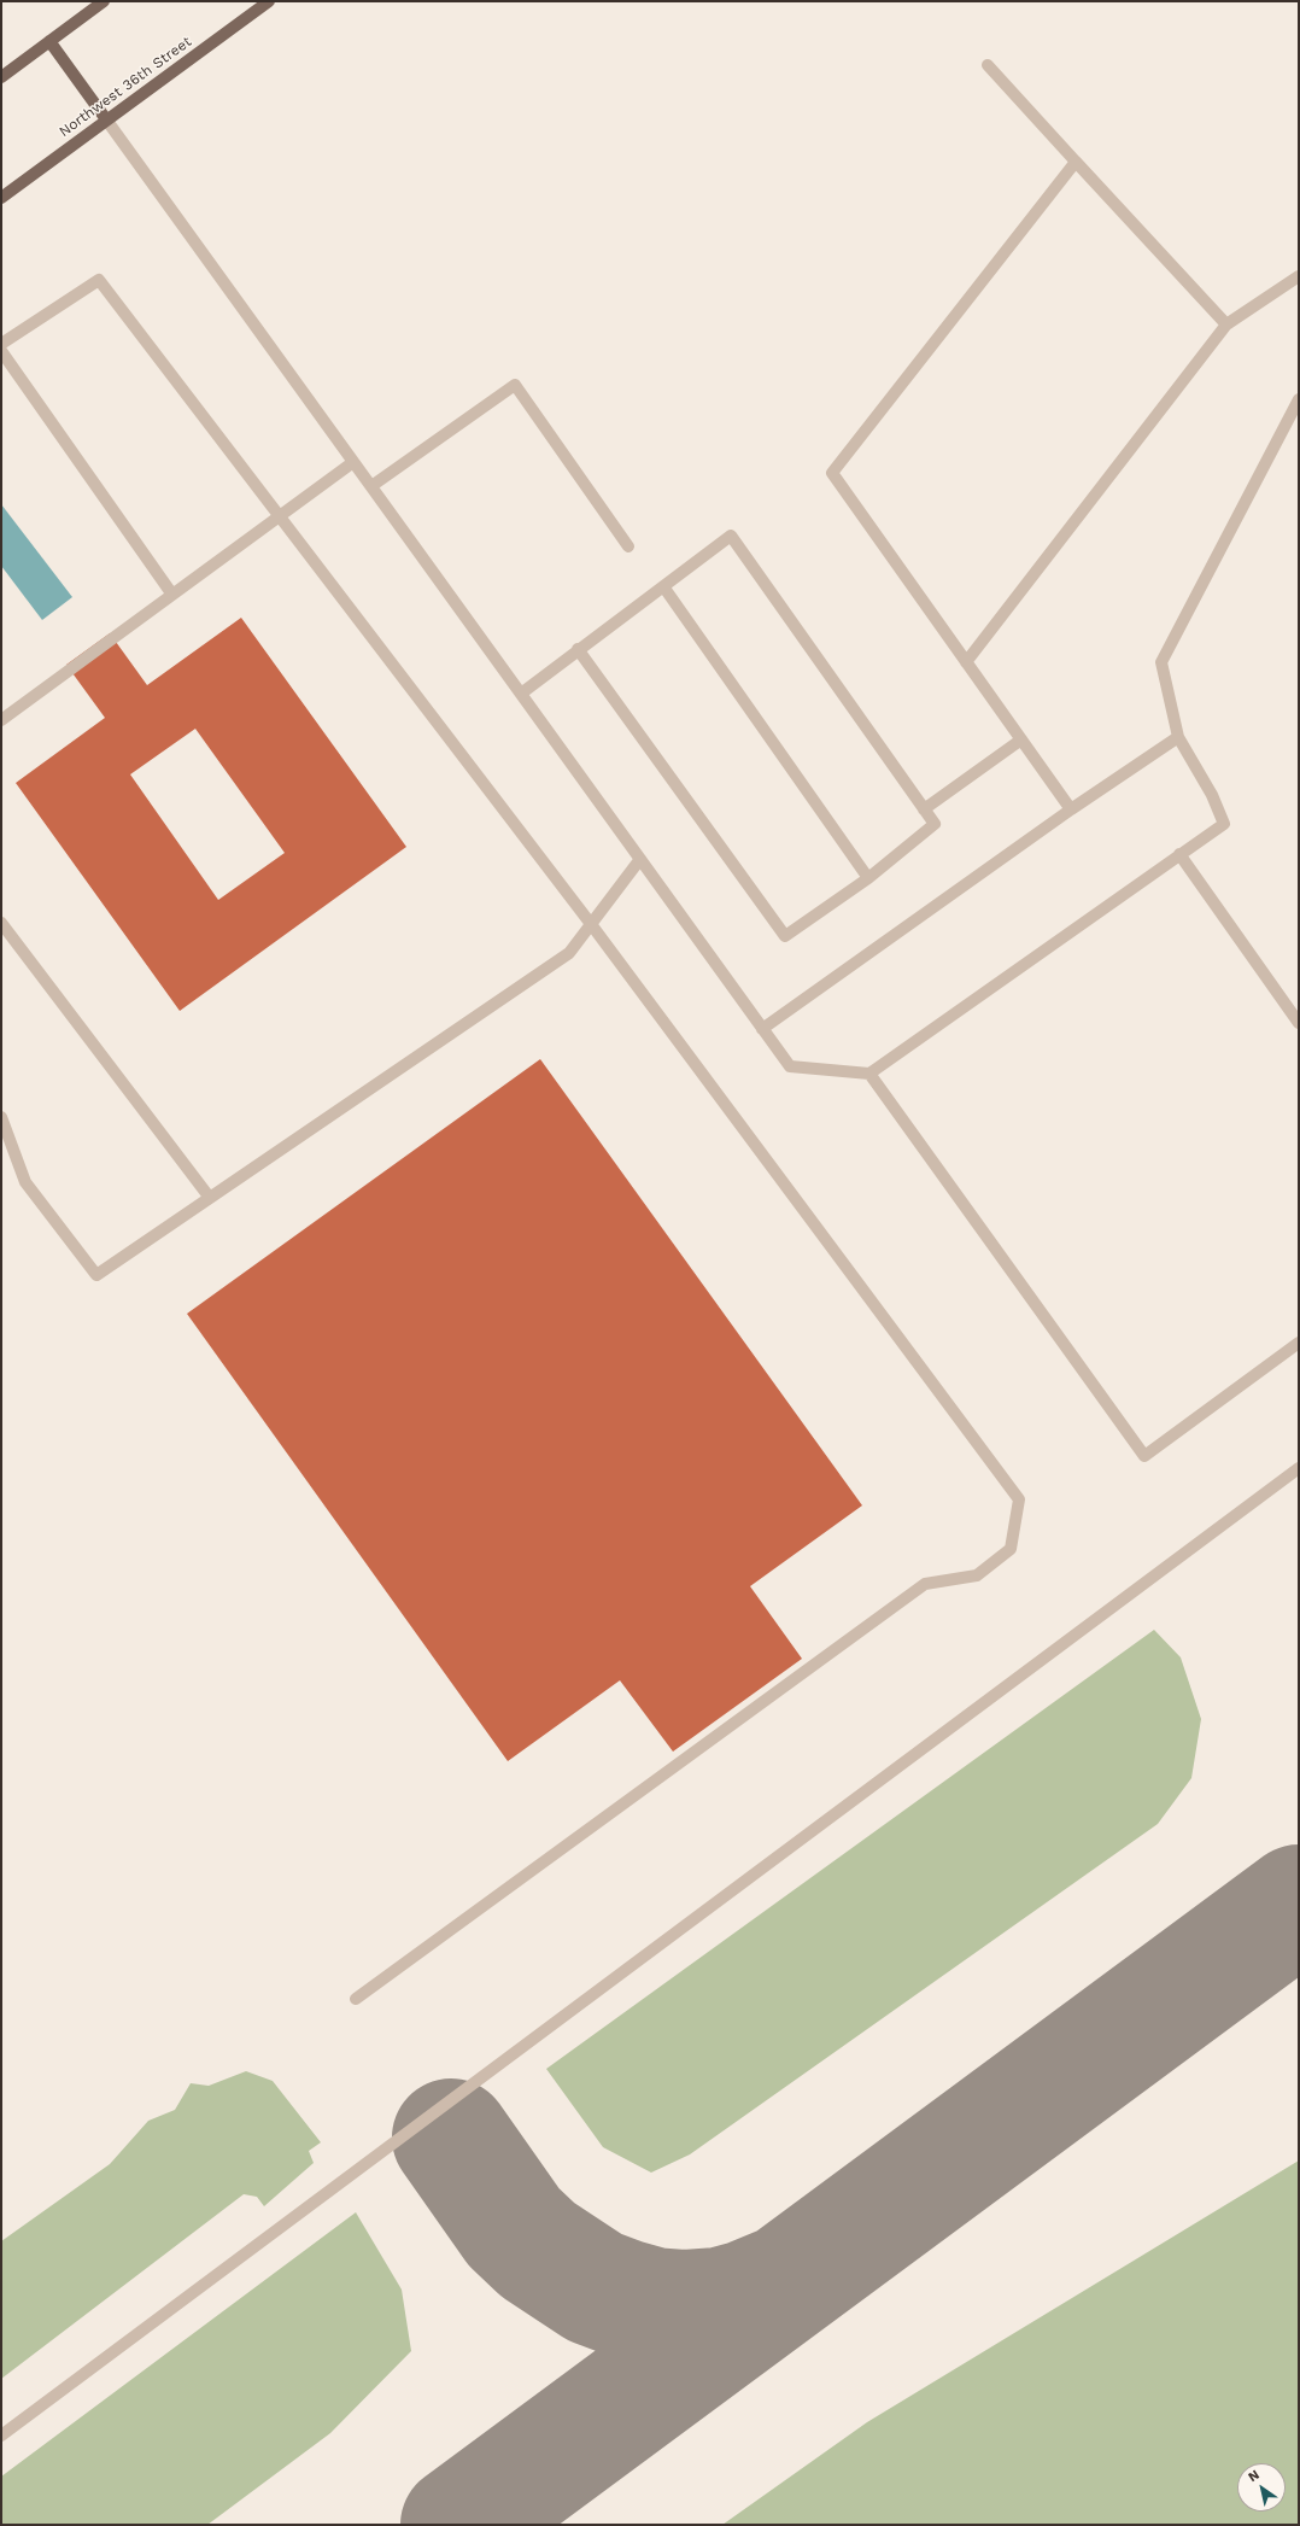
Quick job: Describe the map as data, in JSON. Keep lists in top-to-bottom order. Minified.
{"streets":{"main road":["Northwest 36th Street"]},"north":"top left"}
